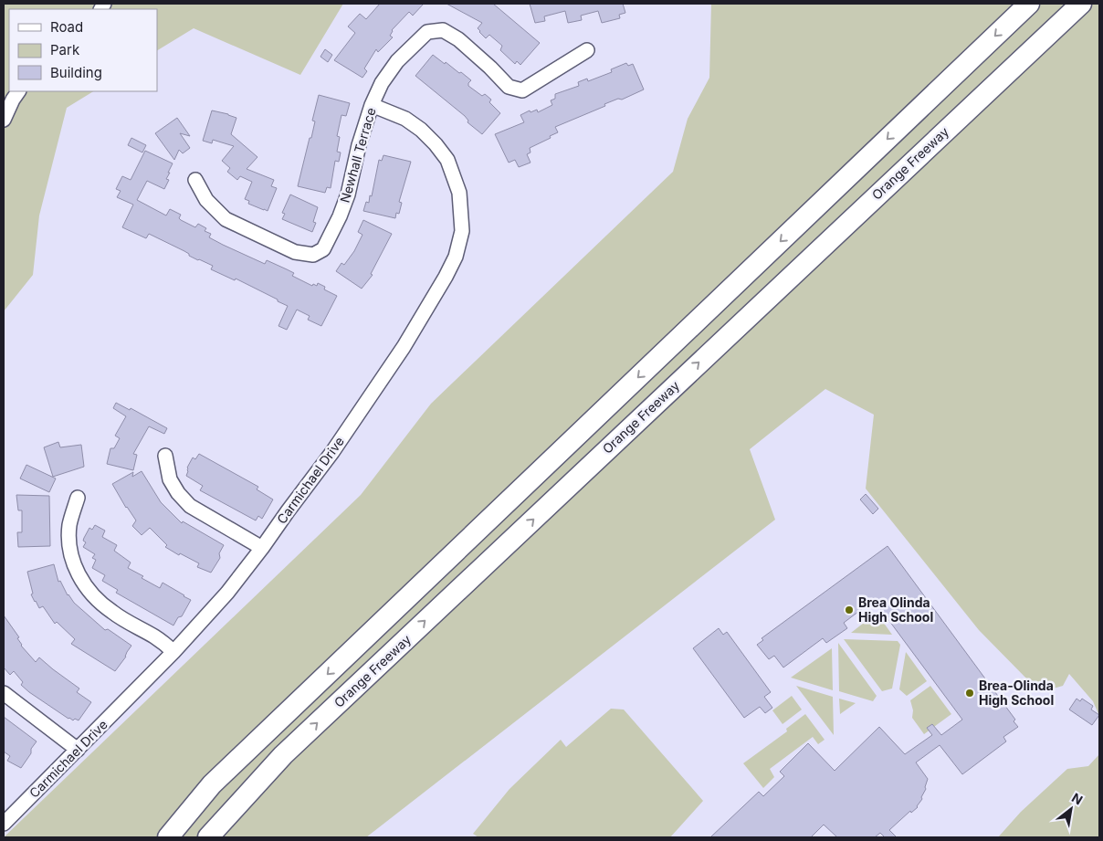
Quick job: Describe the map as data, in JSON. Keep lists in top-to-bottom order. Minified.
{"streets":{"highway":["Orange Freeway"],"street":["Newhall Terrace","Carmichael Drive"]},"crossings":[["Newhall Terrace","Carmichael Drive"]],"places":["Brea Olinda High School","Brea-Olinda High School"],"legend":["Road","Park","Building"],"north":"top right"}
